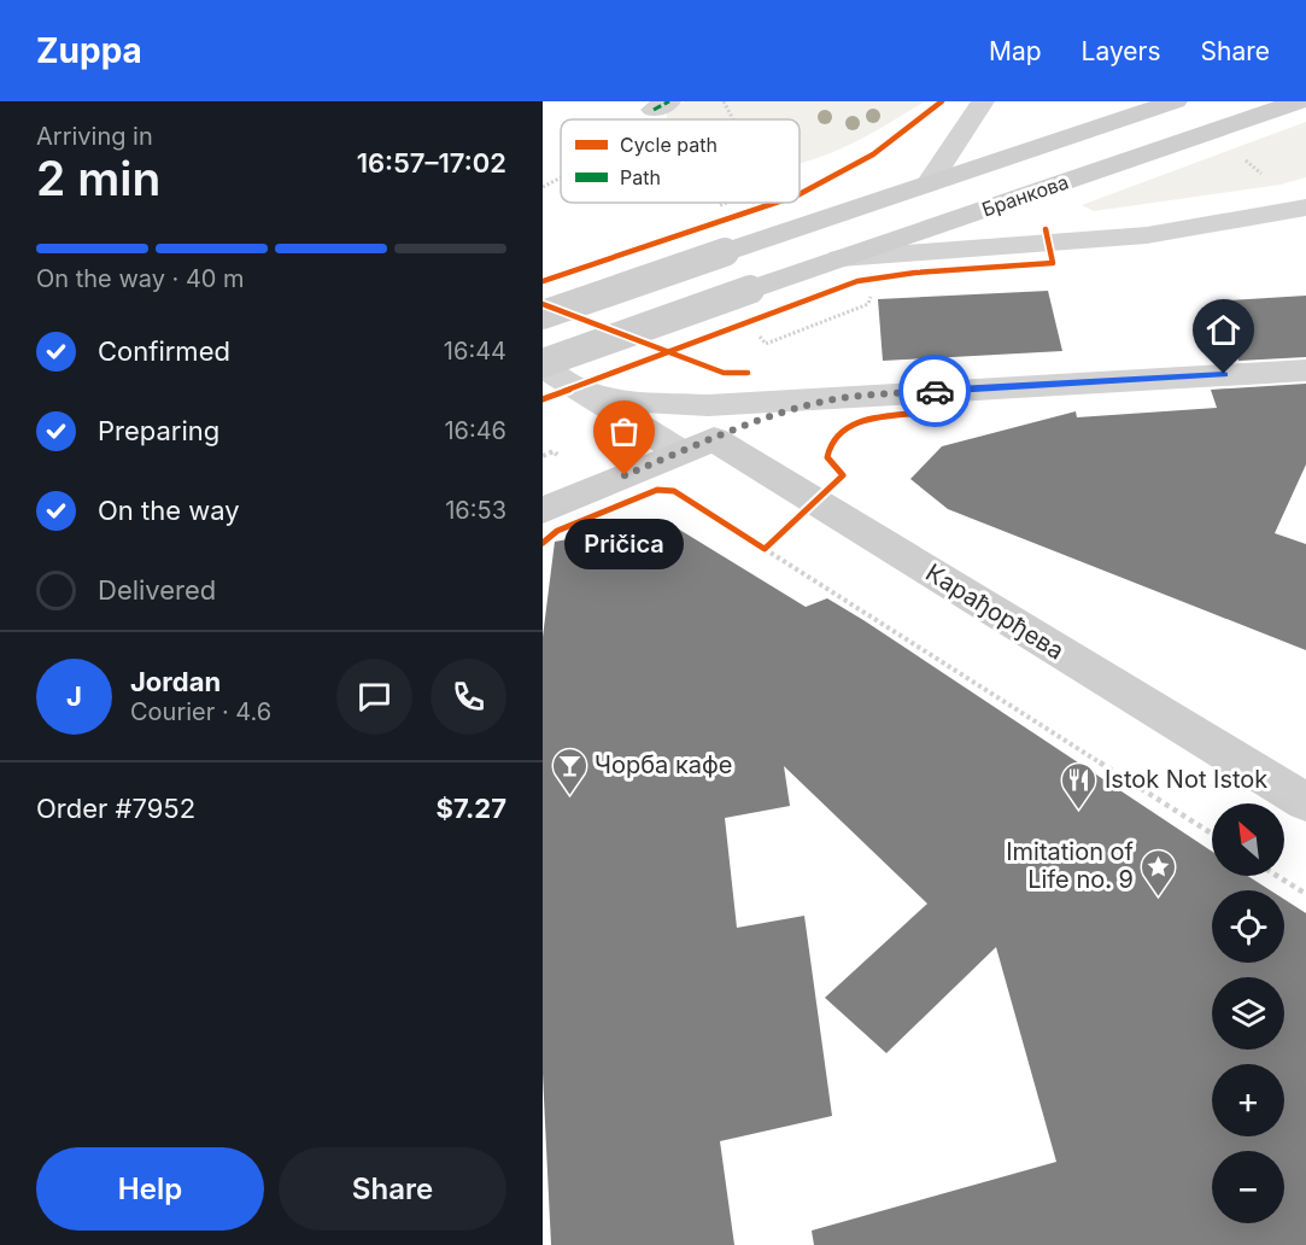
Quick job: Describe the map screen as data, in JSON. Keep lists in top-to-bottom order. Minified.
{"streets":{"main road":["Бранкова","Карађорђева"]},"crossings":[["Бранкова","Карађорђева"]],"places":{"other":["Pričica"],"bar":["Чорба кафе"],"restaurant":["Istok Not Istok"],"place":["Imitation of Life no. 9"]},"legend":["Cycle path","Path"],"north":"top left","page":{"header":"Zuppa","nav":["Map","Layers","Share"],"heading":["2 min","Arriving in","16:57–17:02"],"panel":["Jordan","Courier · 4.6","Order #7952","$7.27"],"bar":"On the way · 40 m","list":[["Confirmed","16:44"],["Preparing","16:46"],["On the way","16:53"],"Delivered"],"bubble":"Pričica","round":"J","map_buttons":["+","−"],"buttons":["Help","Share"]}}
